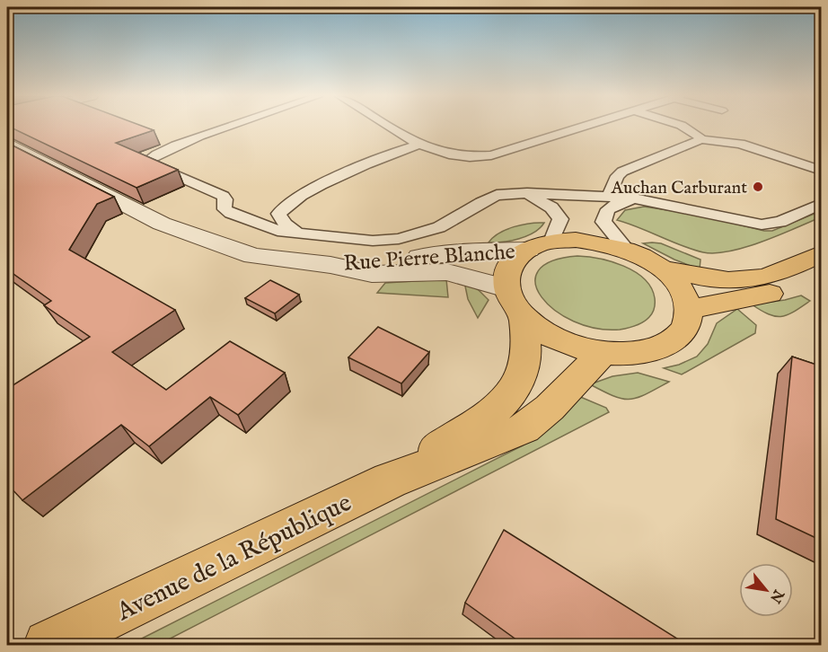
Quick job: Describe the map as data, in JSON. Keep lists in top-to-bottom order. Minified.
{"streets":{"main road":["Avenue de la République"],"street":["Rue Pierre Blanche"]},"crossings":[["Rue Pierre Blanche","Avenue de la République"]],"places":["Auchan Carburant"],"north":"bottom right"}
